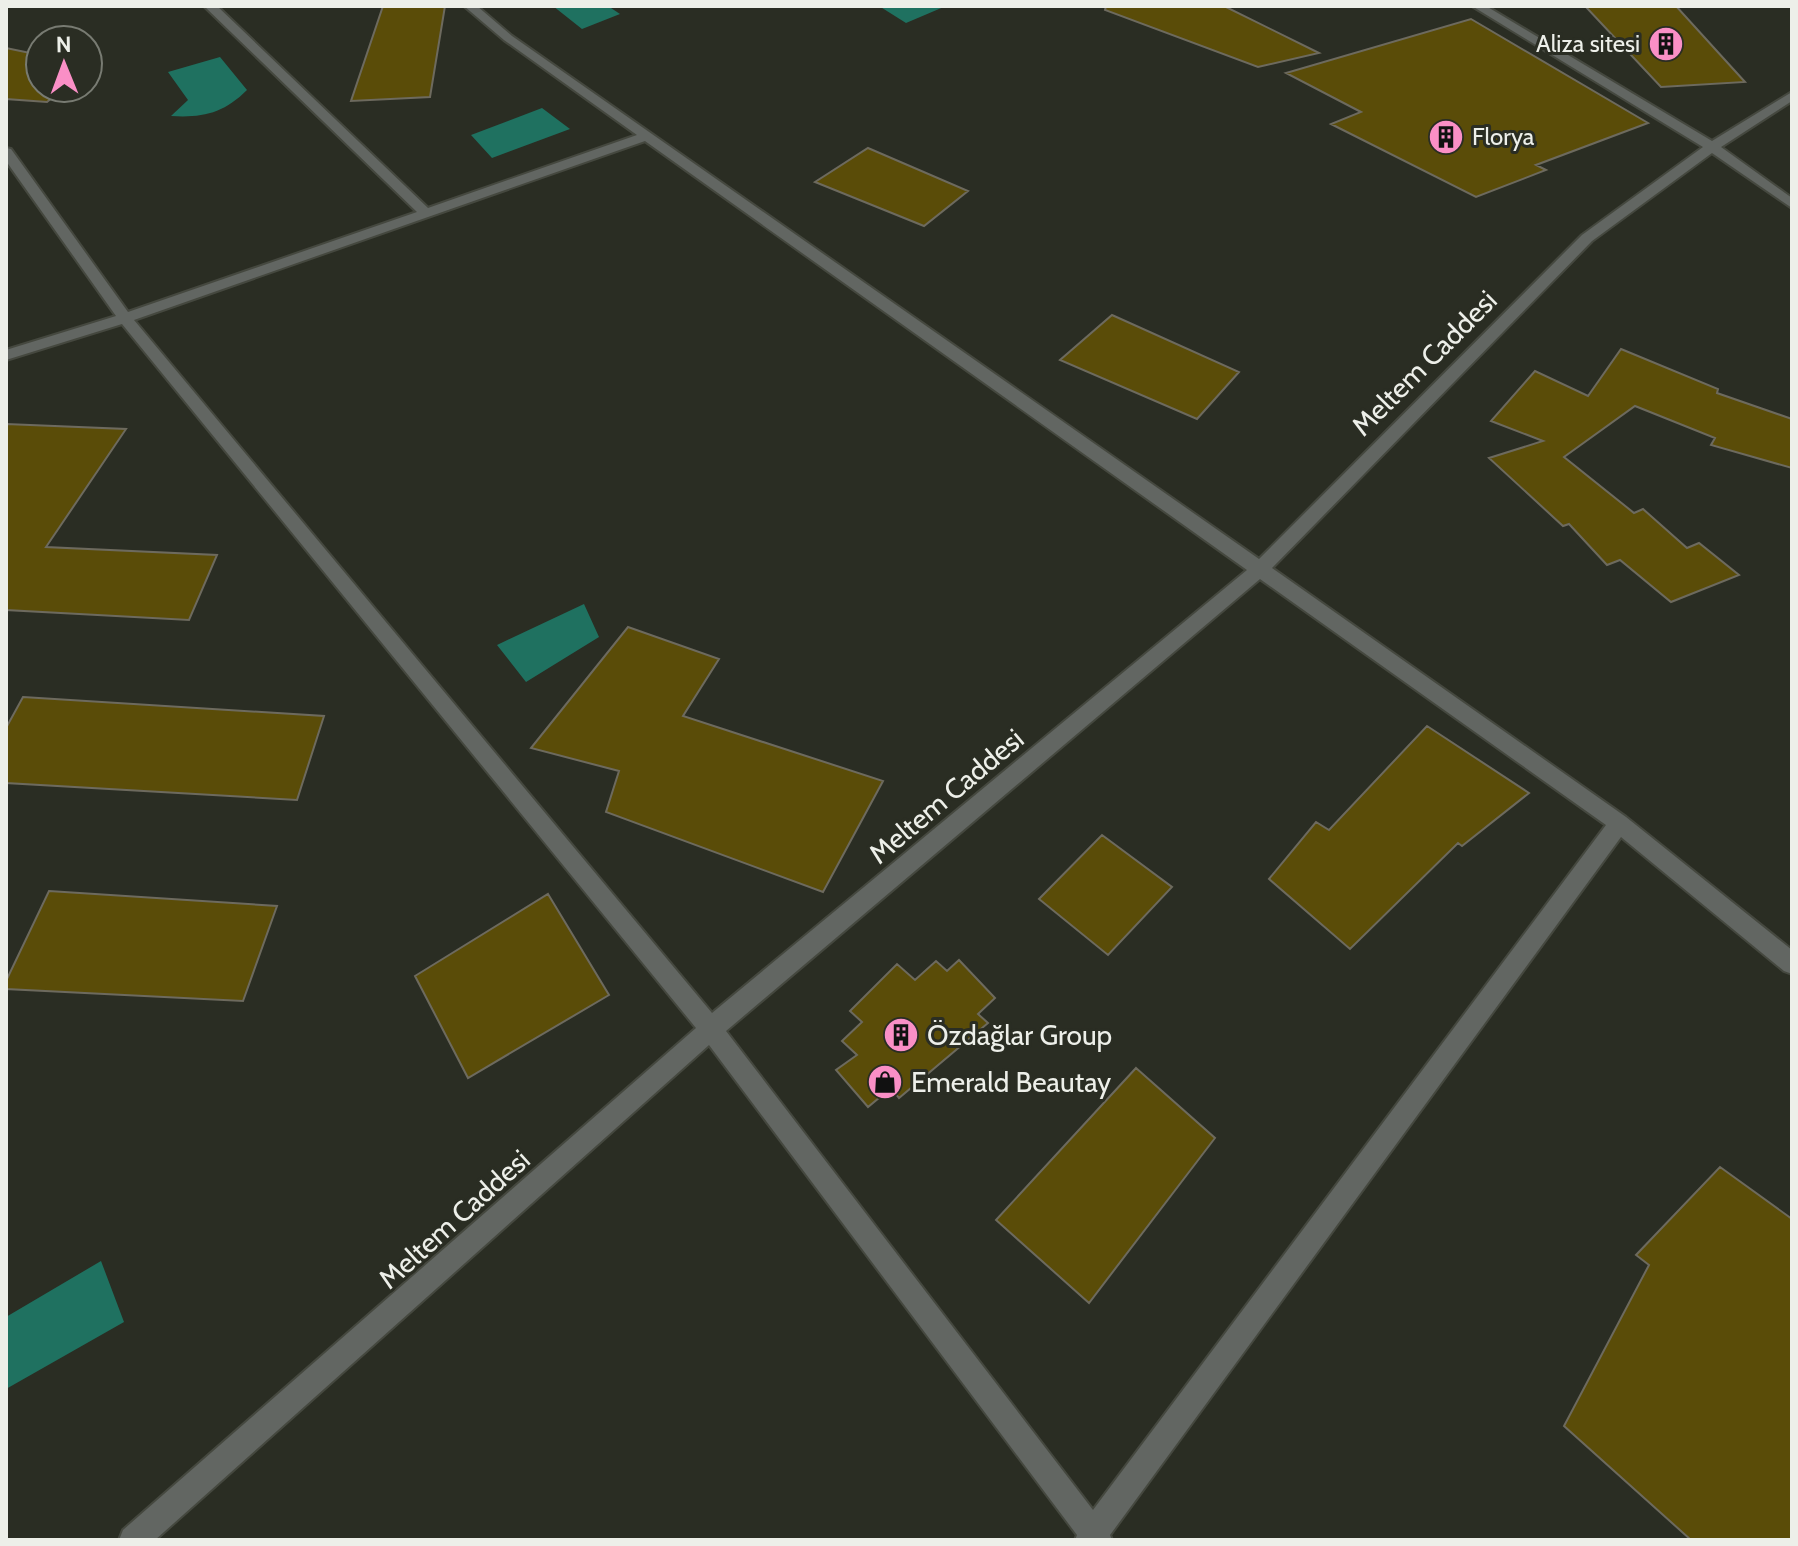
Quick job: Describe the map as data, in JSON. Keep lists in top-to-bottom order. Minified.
{"streets":{"street":["Meltem Caddesi"]},"places":{"building":["Aliza sitesi","Florya","Özdağlar Group"],"shop":["Emerald Beautay"]},"north":"top"}
